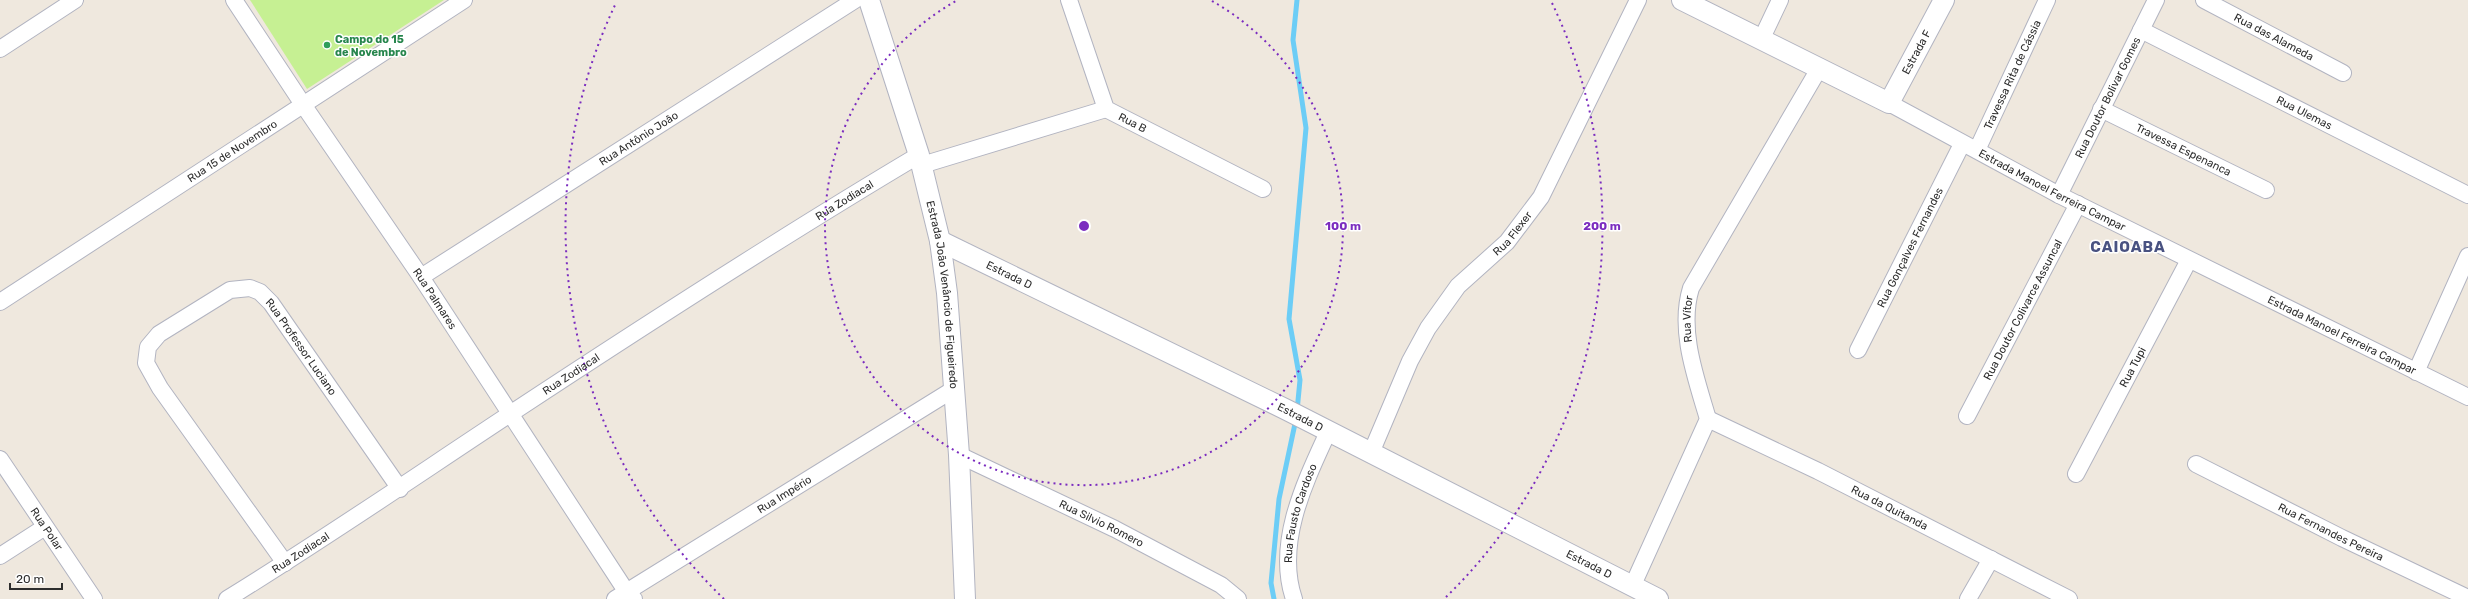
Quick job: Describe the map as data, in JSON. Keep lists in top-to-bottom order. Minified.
{"streets":{"street":["Rua das Alameda","Estrada F","Travessa Rita de Cássia","Rua Doutor Bolivar Gomes","Rua Ulemas","Rua B","Rua Antônio João","Travessa Espenanca","Rua 15 de Novembro","Estrada Manoel Ferreira Campar","Rua Zodiacal","Rua Flexer","Rua Gonçalves Fernandes","Estrada D","Estrada João Venâncio de Figueiredo","Rua Palmares","Rua Doutor Colivarce Assuncal","Rua Vítor","Rua Professor Luciano","Rua Tupi","Rua Império","Rua da Quitanda","Rua Fausto Cardoso","Rua Silvio Romero","Rua Polar","Rua Fernandes Pereira"]},"crossings":[["Estrada F","Estrada Manoel Ferreira Campar"],["Travessa Rita de Cássia","Estrada Manoel Ferreira Campar"],["Rua Doutor Bolivar Gomes","Rua Ulemas"],["Rua Doutor Bolivar Gomes","Travessa Espenanca"],["Rua Doutor Bolivar Gomes","Estrada Manoel Ferreira Campar"],["Rua B","Rua Zodiacal"],["Rua Antônio João","Rua Palmares"],["Rua 15 de Novembro","Rua Palmares"],["Estrada Manoel Ferreira Campar","Rua Gonçalves Fernandes"],["Estrada Manoel Ferreira Campar","Rua Doutor Colivarce Assuncal"],["Estrada Manoel Ferreira Campar","Rua Vítor"],["Estrada Manoel Ferreira Campar","Rua Tupi"],["Rua Zodiacal","Estrada João Venâncio de Figueiredo"],["Rua Zodiacal","Rua Palmares"],["Rua Zodiacal","Rua Professor Luciano"],["Rua Flexer","Estrada D"],["Estrada D","Estrada João Venâncio de Figueiredo"],["Estrada D","Rua Fausto Cardoso"],["Estrada João Venâncio de Figueiredo","Rua Império"],["Estrada João Venâncio de Figueiredo","Rua Silvio Romero"],["Rua Palmares","Rua Império"],["Rua Vítor","Rua da Quitanda"]],"districts":["CAIOABA"],"places":["Campo do 15 de Novembro"],"scale_bar":"20 m","rings":["100 m","200 m"]}
